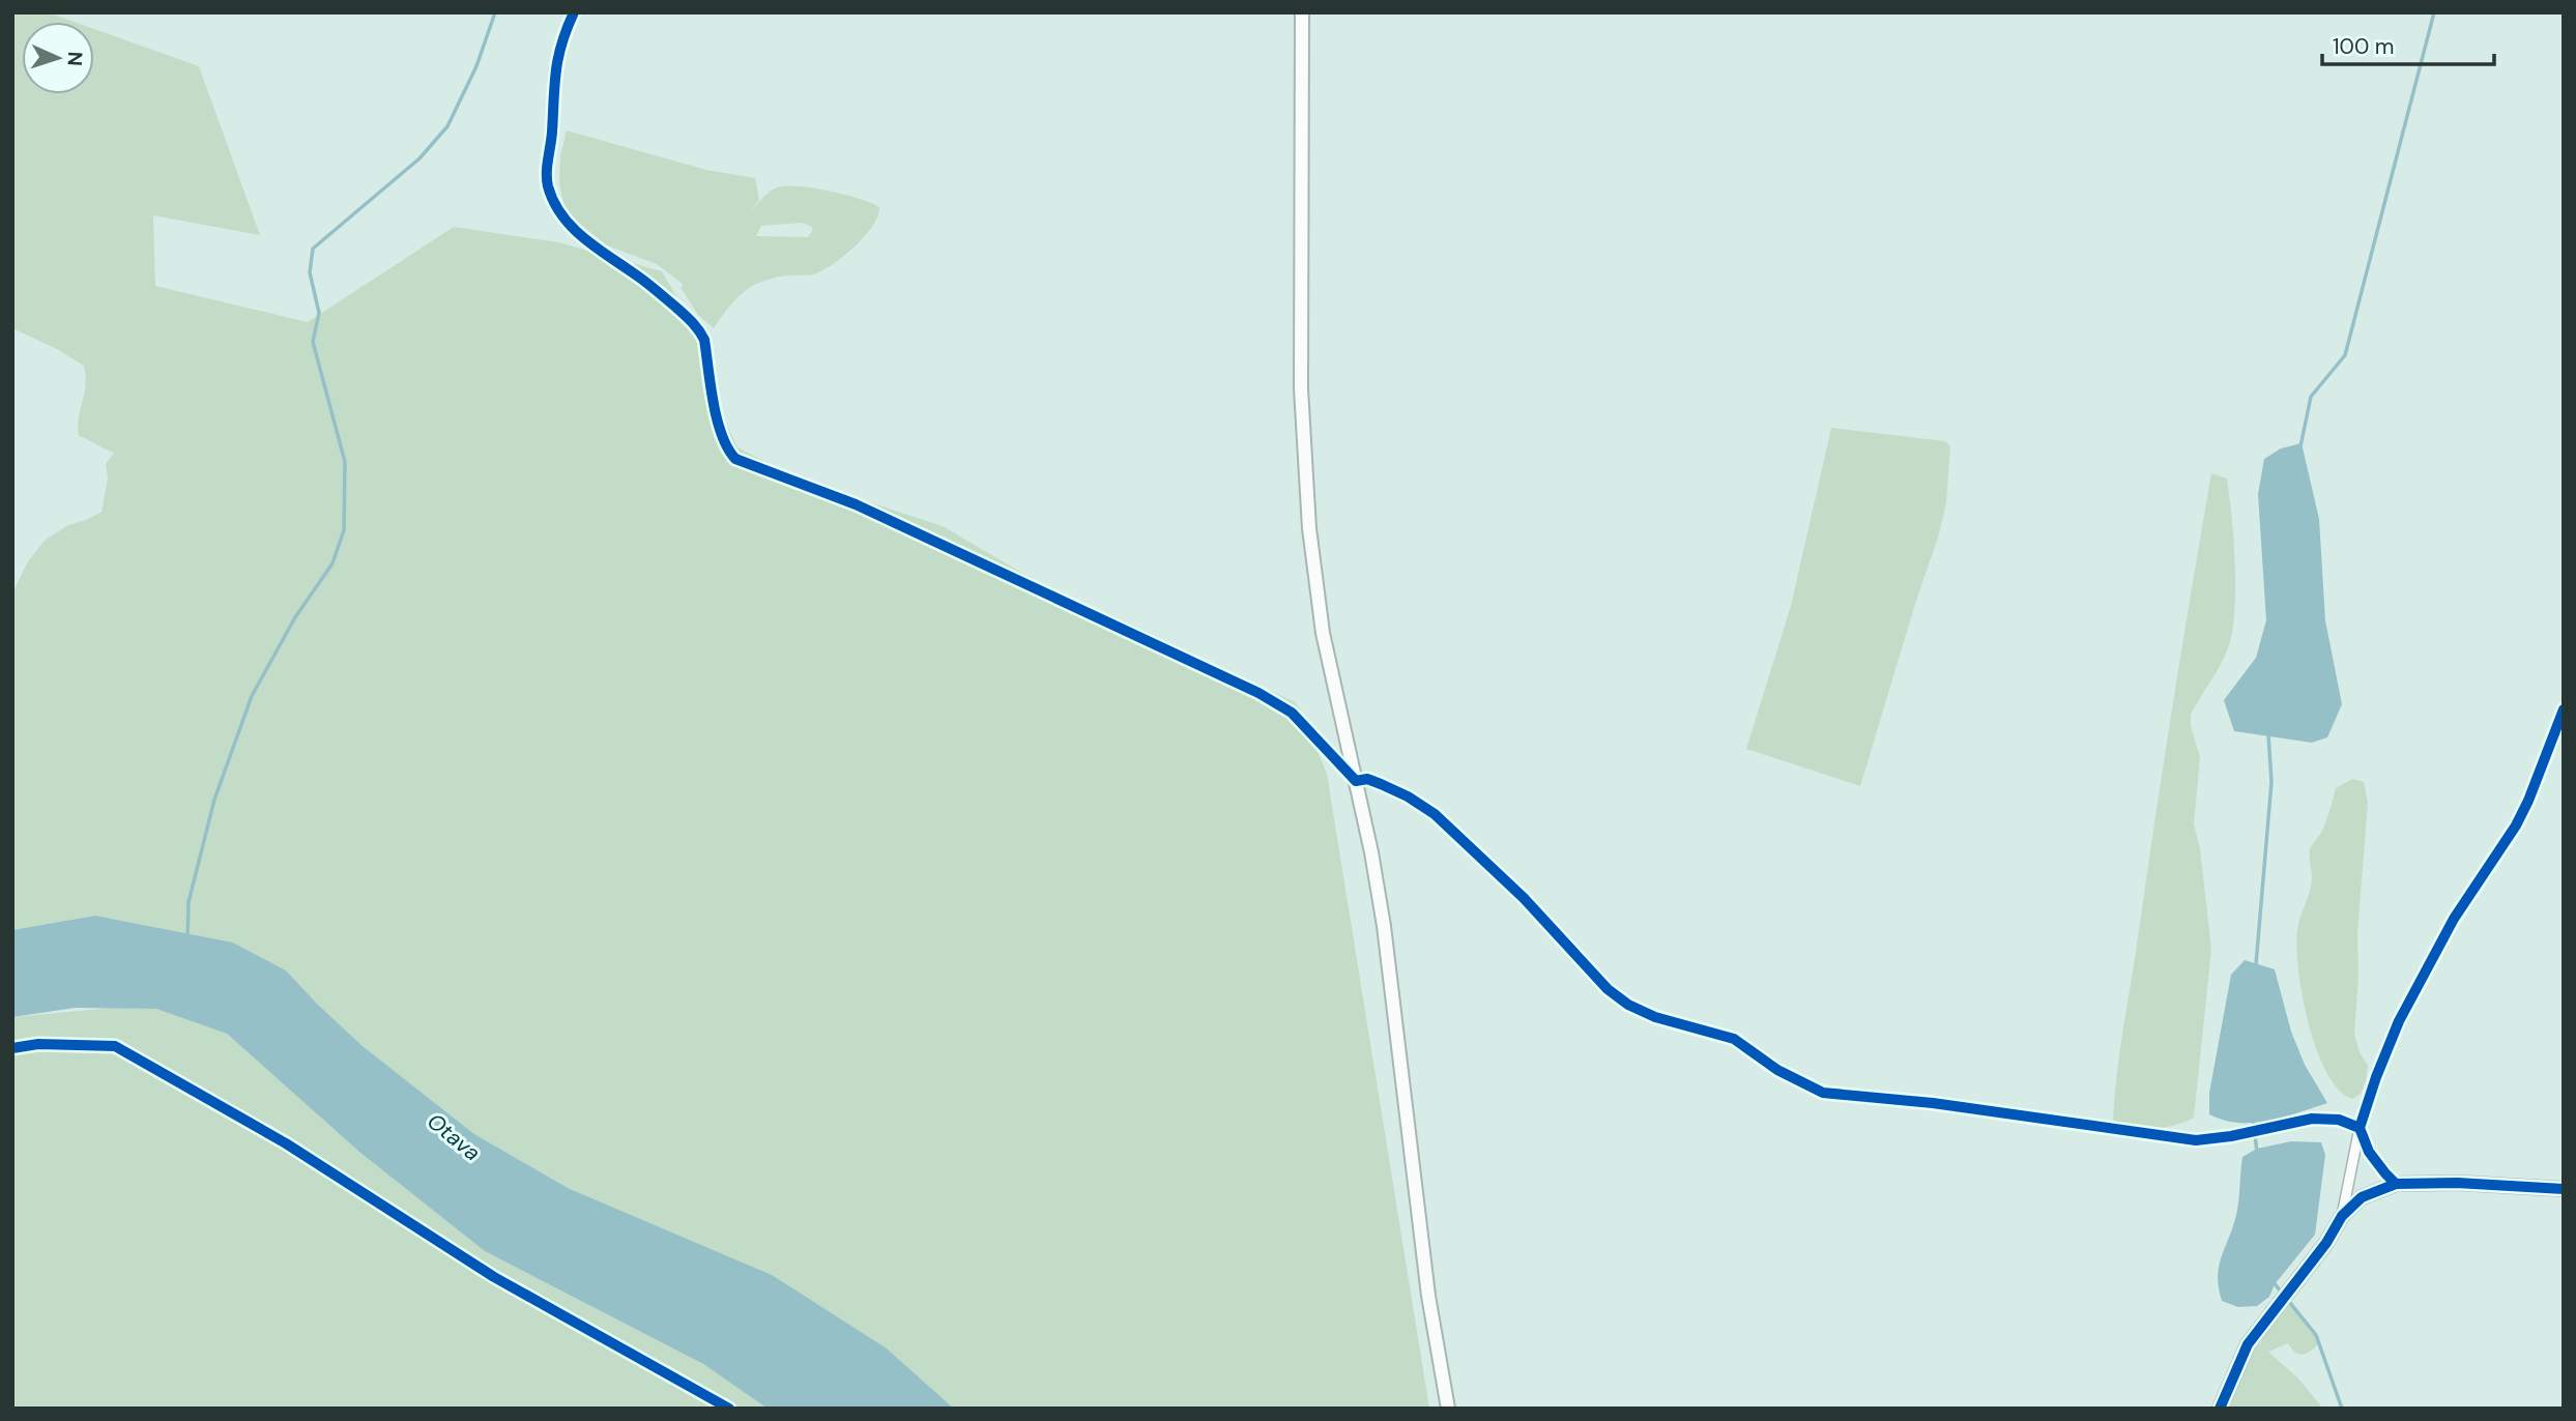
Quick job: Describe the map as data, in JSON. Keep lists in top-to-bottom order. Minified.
{"water":["Otava"],"scale_bar":"100 m","north":"right"}
